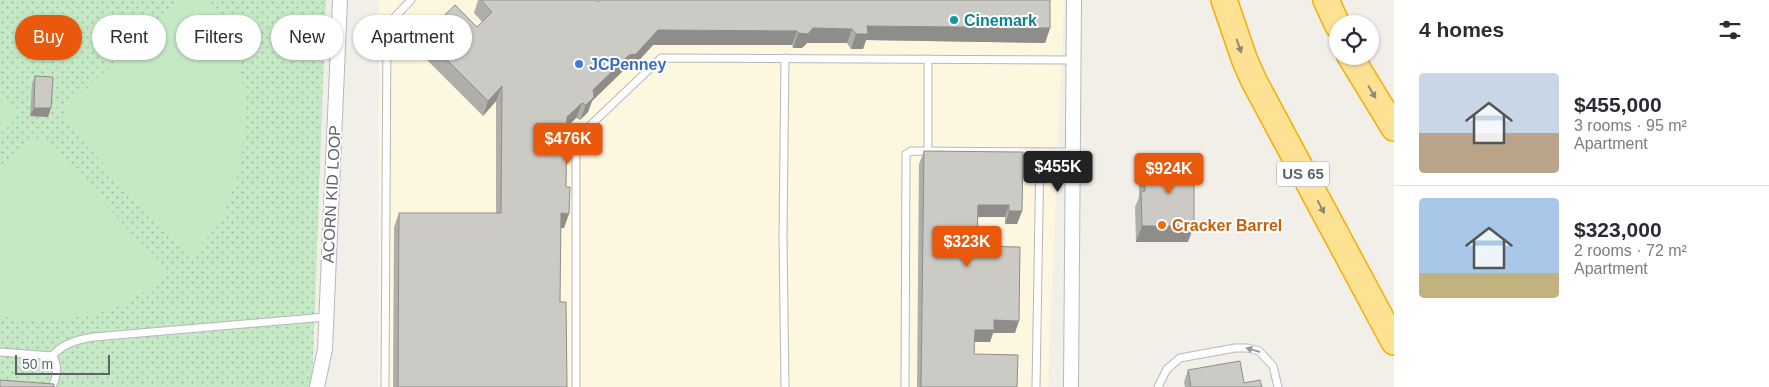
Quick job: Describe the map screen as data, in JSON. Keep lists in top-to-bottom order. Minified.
{"streets":{"highway":["US 65"],"street":["ACORN KID LOOP"]},"places":["Cinemark","JCPenney","Cracker Barrel"],"scale_bar":"50 m","page":{"heading":"4 homes","chip":["Buy","Rent","Filters","New","Apartment"],"list":[{"name":"$455,000","note":"3 rooms · 95 m² · Apartment"},{"name":"$323,000","note":"2 rooms · 72 m² · Apartment"}],"price":["$476K","$455K","$924K","$323K"],"scale":"50 m"}}
